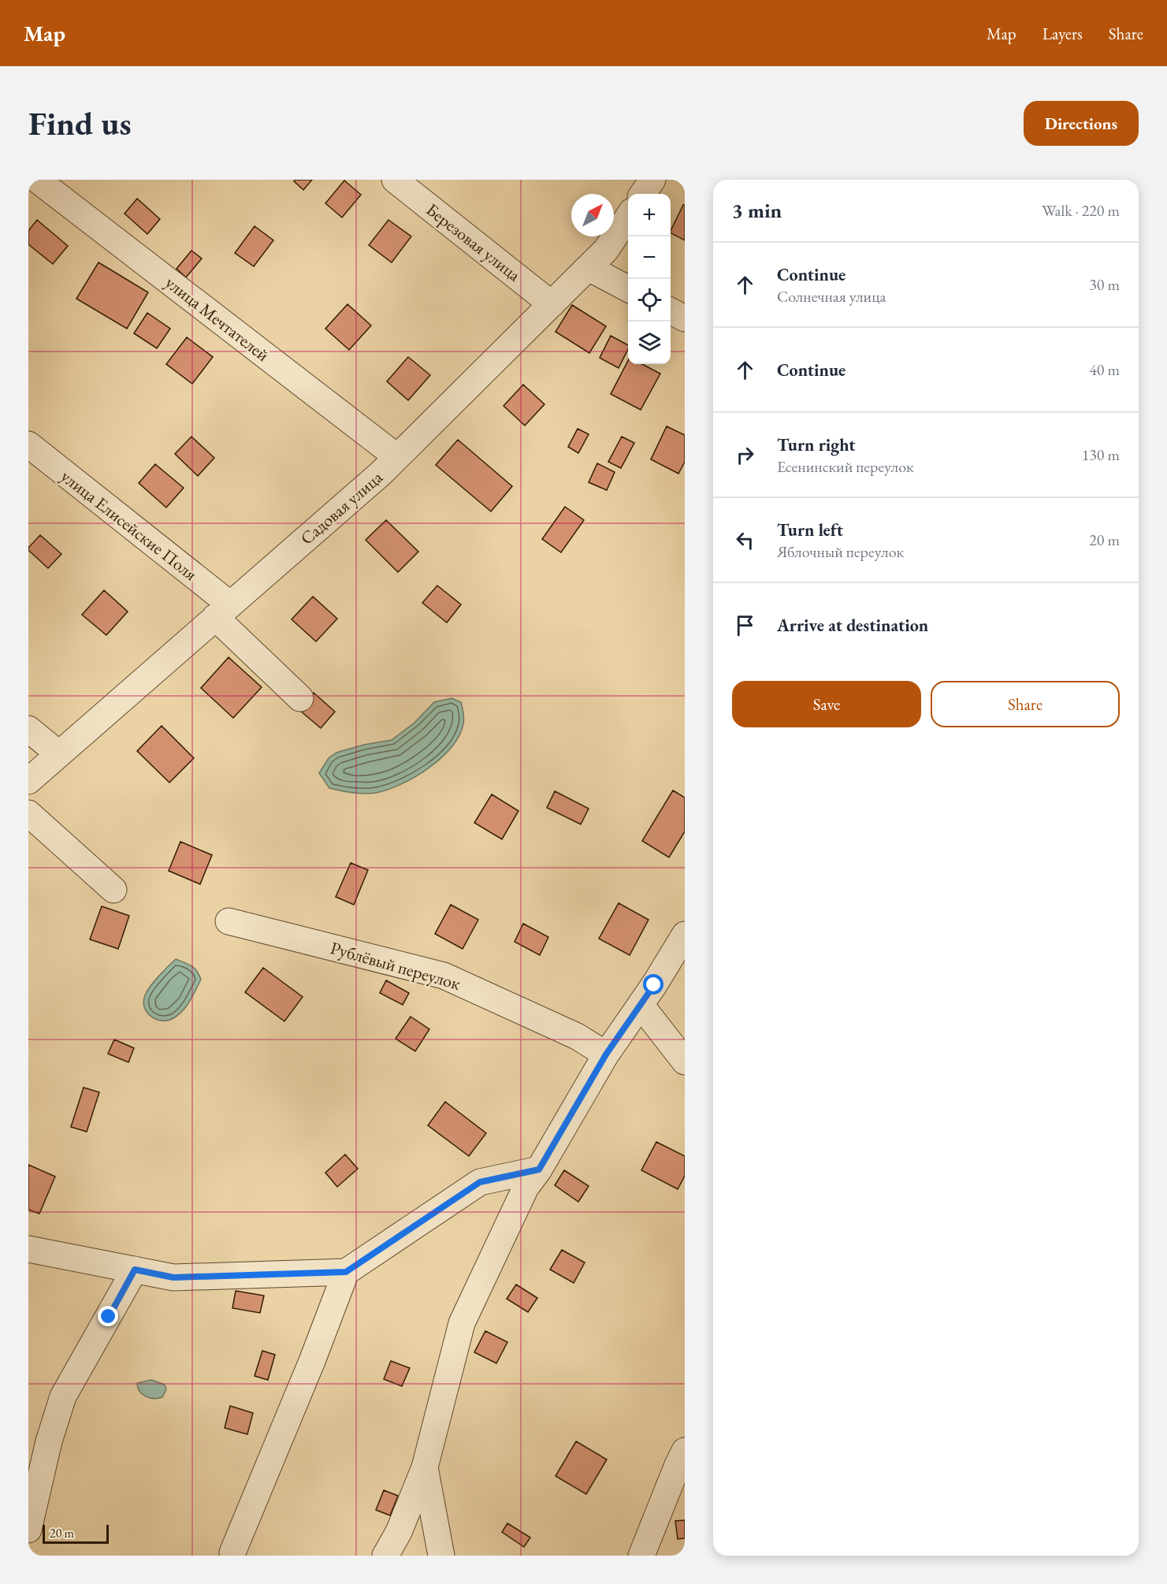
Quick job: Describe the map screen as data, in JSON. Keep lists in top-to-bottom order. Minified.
{"streets":{"street":["Березовая улица","улица Мечтателей","Садовая улица","улица Елисейские Поля","Рублёвый переулок"]},"crossings":[["Березовая улица","Садовая улица"],["улица Мечтателей","Садовая улица"],["Садовая улица","улица Елисейские Поля"]],"scale_bar":"20 m","north":"top right","page":{"header":"Map","nav":["Map","Layers","Share"],"buttons":["Directions",["Save","Share"]],"title":"Find us","heading":["3 min","Walk · 220 m"],"map_buttons":["+","−"],"list":[["Continue","Солнечная улица","30 m"],["Continue","40 m"],["Turn right","Есенинский переулок","130 m"],["Turn left","Яблочный переулок","20 m"],"Arrive at destination"],"scale":"20 m"}}
